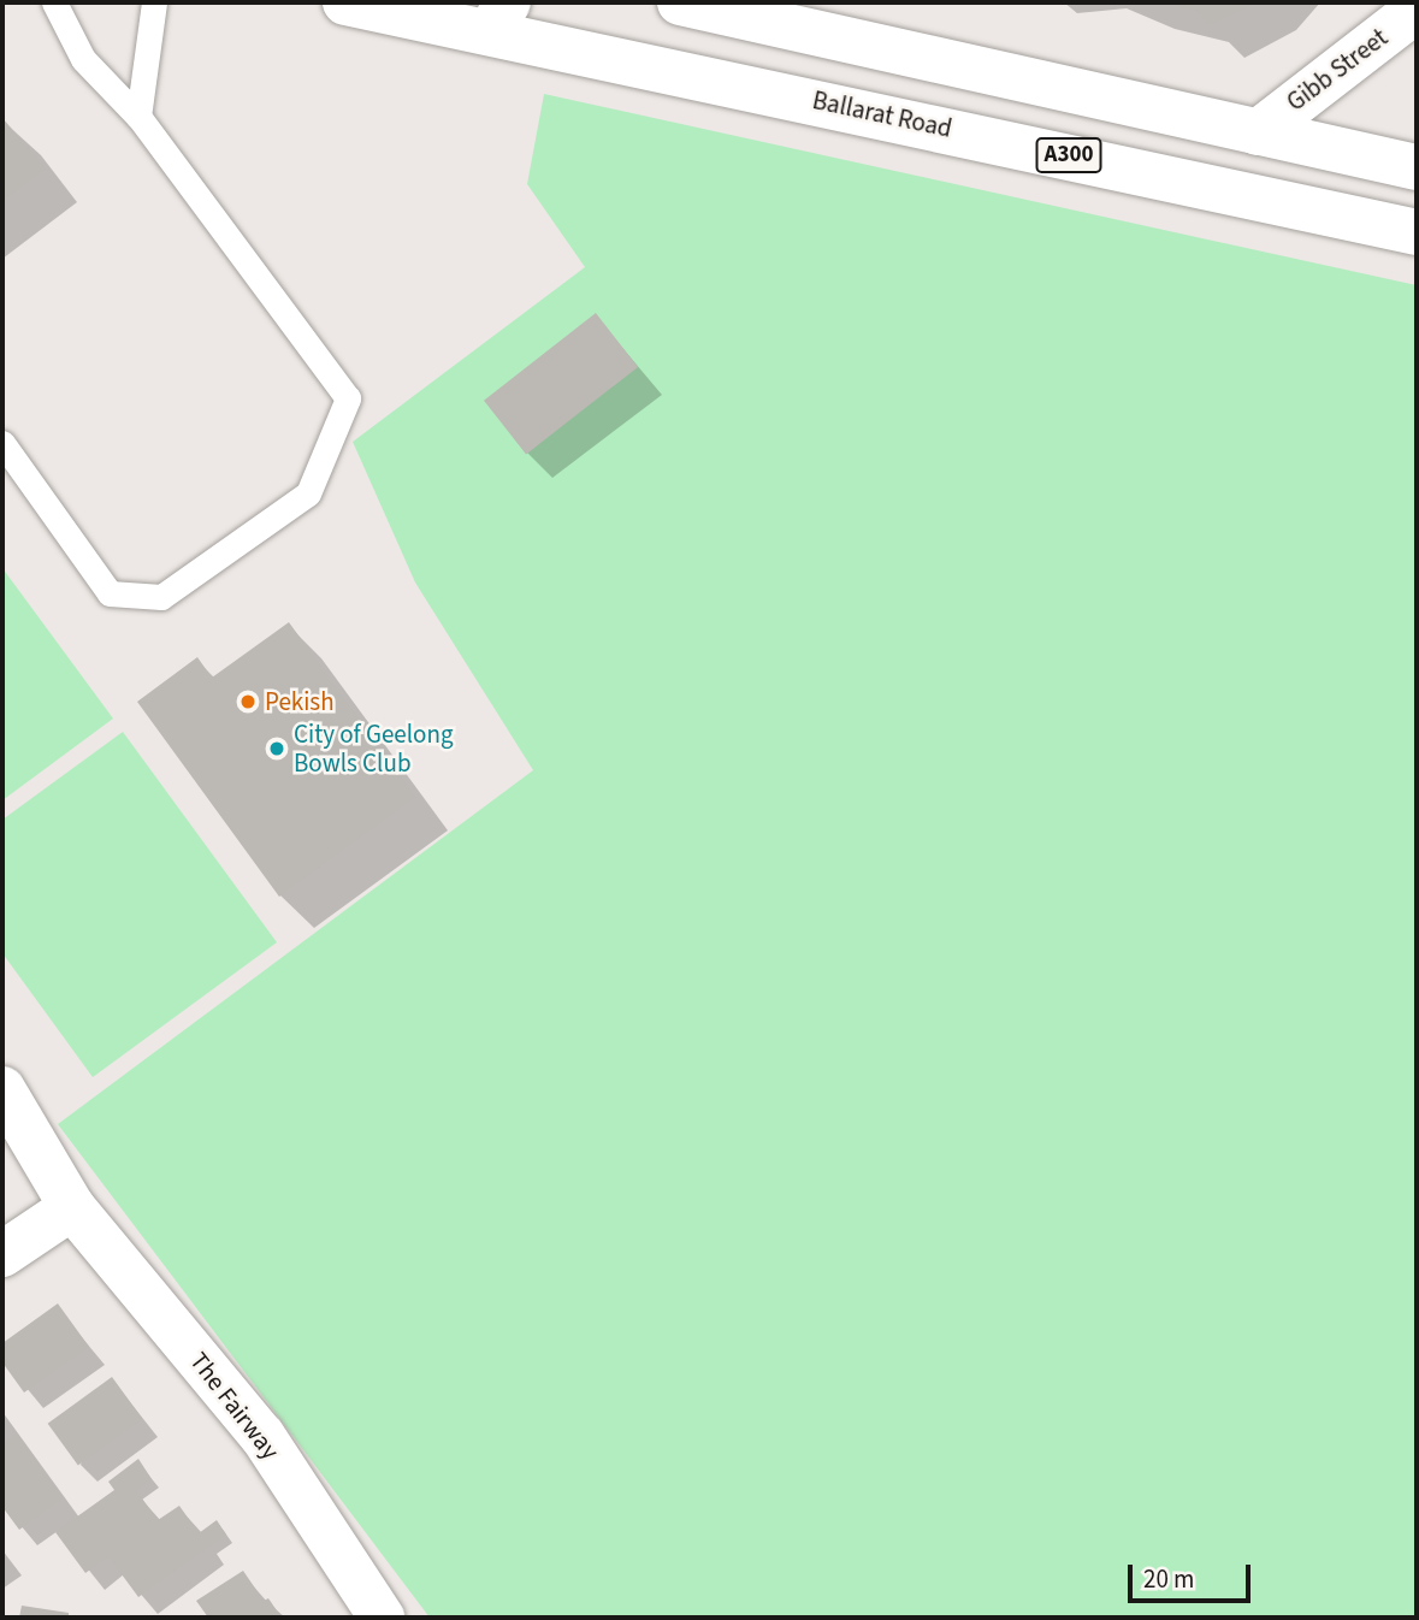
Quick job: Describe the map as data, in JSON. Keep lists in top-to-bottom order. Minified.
{"streets":{"main road":["Gibb Street","Ballarat Road","A300","The Fairway"]},"places":["Pekish","City of Geelong Bowls Club"],"scale_bar":"20 m"}
